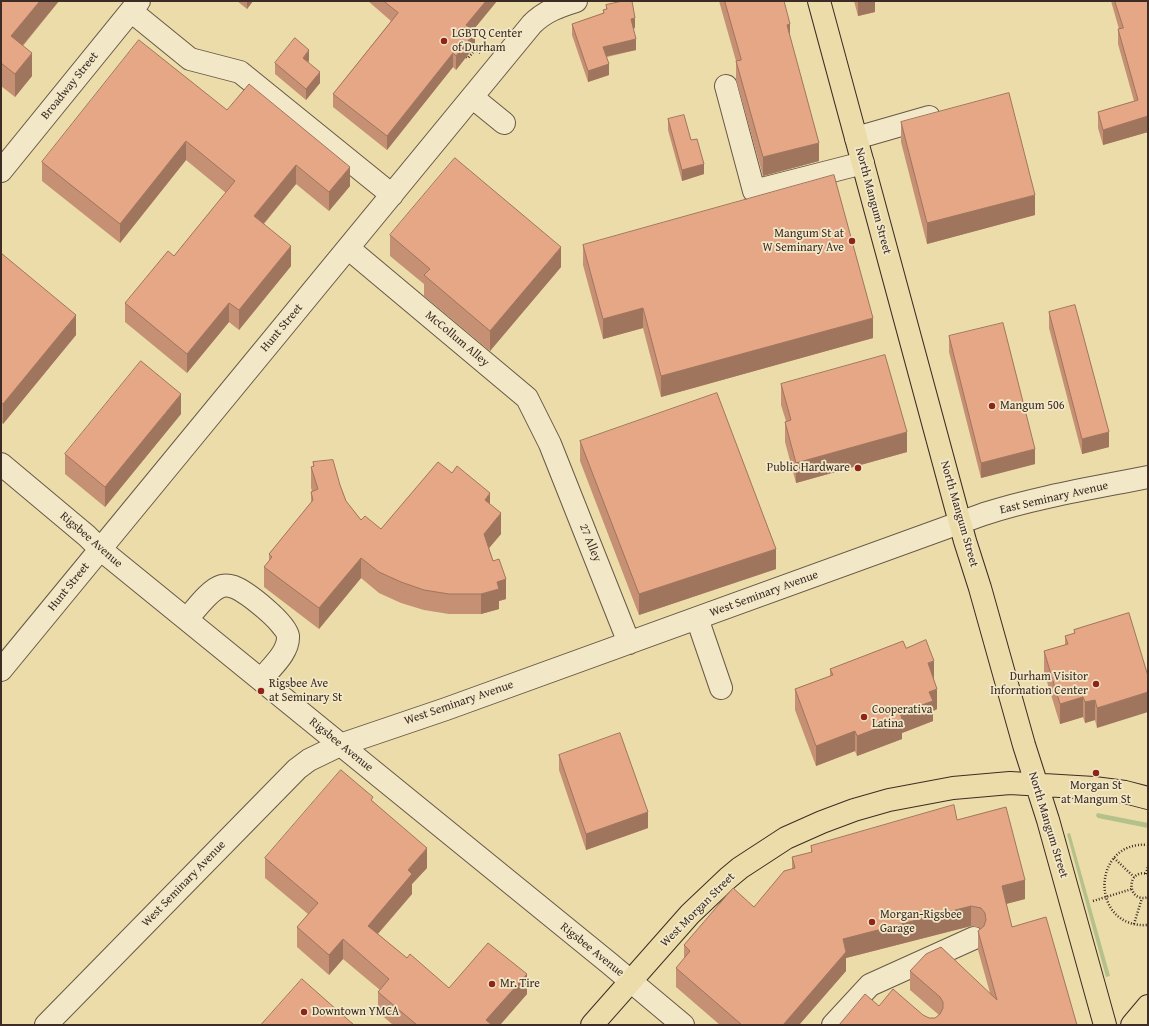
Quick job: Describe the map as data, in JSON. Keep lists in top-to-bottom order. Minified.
{"streets":{"main road":["North Mangum Street","West Morgan Street"],"street":["Broadway Street","Hunt Street","McCollum Alley","East Seminary Avenue","Rigsbee Avenue","27 Alley","West Seminary Avenue"]},"crossings":[["North Mangum Street","East Seminary Avenue"],["North Mangum Street","West Seminary Avenue"],["North Mangum Street","West Morgan Street"],["Hunt Street","McCollum Alley"],["Hunt Street","Rigsbee Avenue"],["McCollum Alley","27 Alley"],["East Seminary Avenue","West Seminary Avenue"],["Rigsbee Avenue","West Seminary Avenue"],["Rigsbee Avenue","West Morgan Street"],["27 Alley","West Seminary Avenue"]],"places":["LGBTQ Center of Durham","Mangum St at W Seminary Ave","Mangum 506","Public Hardware","Durham Visitor Information Center","Rigsbee Ave at Seminary St","Cooperativa Latina","Morgan St at Mangum St","Morgan-Rigsbee Garage","Mr. Tire","Downtown YMCA"]}
